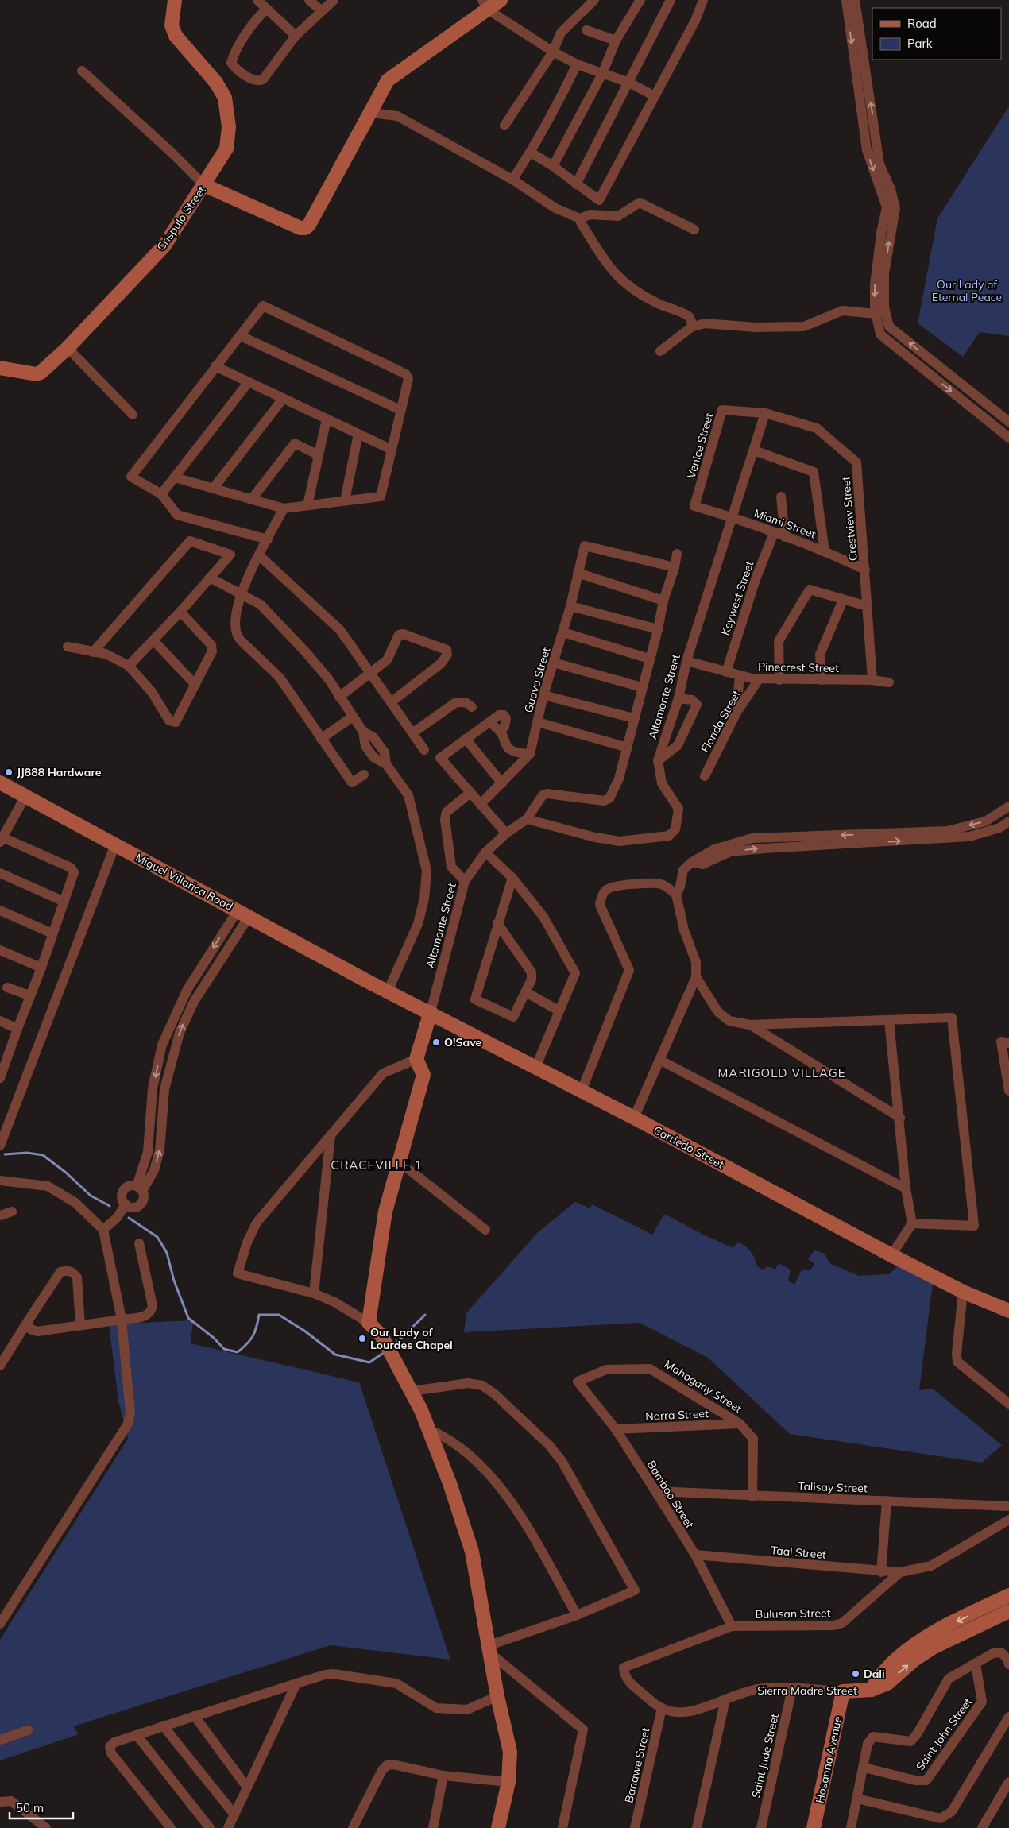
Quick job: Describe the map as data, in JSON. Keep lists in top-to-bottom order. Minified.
{"streets":{"street":["Crispulo Street","Venice Street","Crestview Street","Miami Street","Keywest Street","Pinecrest Street","Guava Street","Altamonte Street","Florida Street","Miguel Villarica Road","Carriedo Street","Mahogany Street","Narra Street","Talisay Street","Bamboo Street","Taal Street","Bulusan Street","Sierra Madre Street","Saint John Street","Saint Jude Street","Hosanna Avenue","Banawe Street"]},"crossings":[["Venice Street","Crestview Street"],["Venice Street","Miami Street"],["Venice Street","Altamonte Street"],["Crestview Street","Miami Street"],["Crestview Street","Pinecrest Street"],["Crestview Street","Altamonte Street"],["Miami Street","Keywest Street"],["Miami Street","Altamonte Street"],["Keywest Street","Pinecrest Street"],["Pinecrest Street","Altamonte Street"],["Pinecrest Street","Florida Street"],["Altamonte Street","Carriedo Street"],["Miguel Villarica Road","Carriedo Street"],["Mahogany Street","Narra Street"],["Mahogany Street","Talisay Street"],["Mahogany Street","Bamboo Street"],["Narra Street","Bamboo Street"],["Talisay Street","Bamboo Street"],["Bamboo Street","Taal Street"],["Bamboo Street","Bulusan Street"],["Taal Street","Bulusan Street"],["Bulusan Street","Sierra Madre Street"],["Sierra Madre Street","Saint Jude Street"],["Sierra Madre Street","Hosanna Avenue"],["Sierra Madre Street","Banawe Street"]],"districts":["MARIGOLD VILLAGE","GRACEVILLE 1"],"parks":["Our Lady of Eternal Peace"],"places":["JJ888 Hardware","O!Save","Our Lady of Lourdes Chapel","Dali"],"legend":["Road","Park"],"scale_bar":"50 m"}
